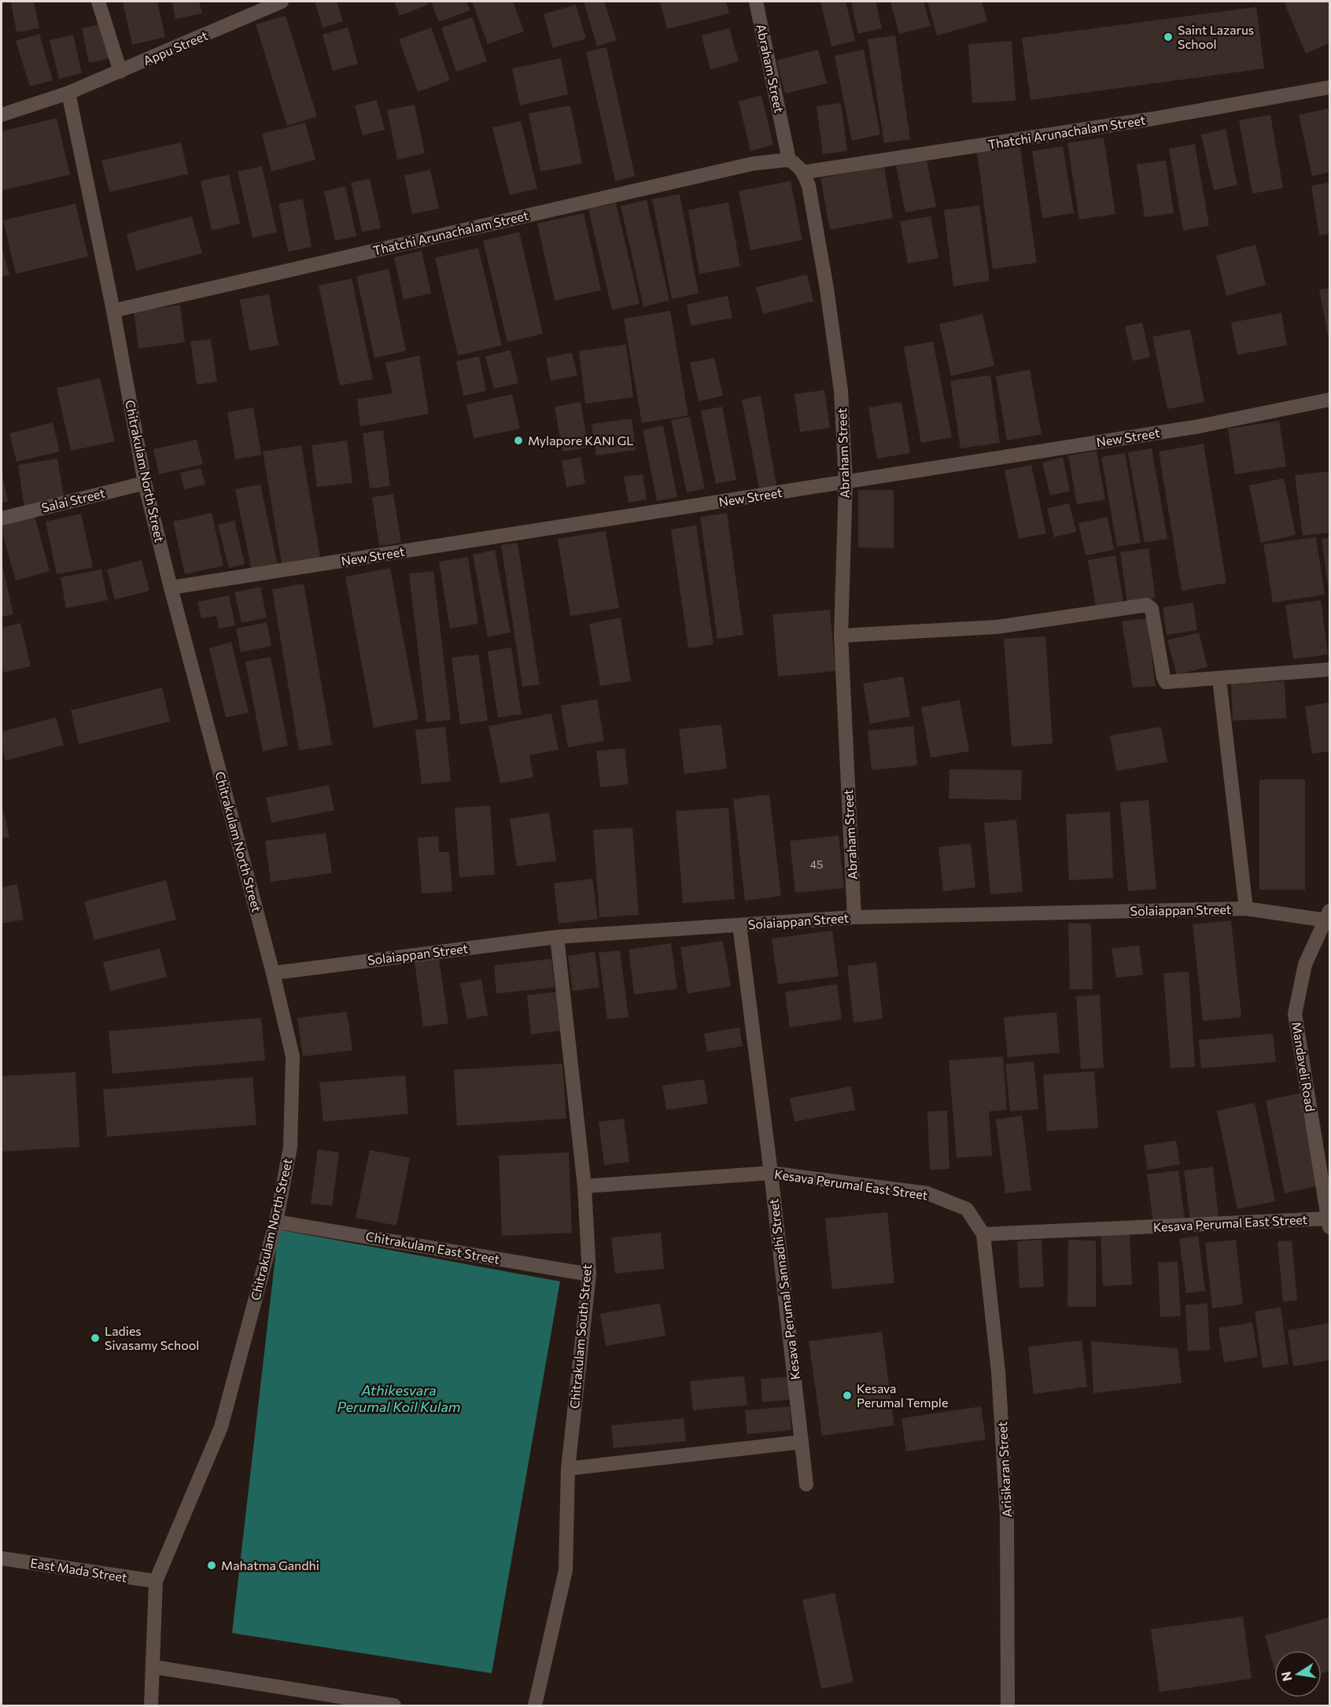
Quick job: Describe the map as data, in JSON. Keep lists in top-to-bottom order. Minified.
{"streets":{"street":["Appu Street","Abraham Street","Thatchi Arunachalam Street","New Street","Chitrakulam North Street","Salai Street","Solaiappan Street","Mandaveli Road","Kesava Perumal East Street","Chitrakulam East Street","Kesava Perumal Sannadhi Street","Chitrakulam South Street","Arisikaran Street","East Mada Street"]},"crossings":[["Appu Street","Chitrakulam North Street"],["Abraham Street","Thatchi Arunachalam Street"],["Abraham Street","New Street"],["Abraham Street","Solaiappan Street"],["Thatchi Arunachalam Street","Chitrakulam North Street"],["New Street","Chitrakulam North Street"],["Chitrakulam North Street","Salai Street"],["Chitrakulam North Street","Solaiappan Street"],["Chitrakulam North Street","Chitrakulam East Street"],["Chitrakulam North Street","East Mada Street"],["Solaiappan Street","Mandaveli Road"],["Solaiappan Street","Kesava Perumal Sannadhi Street"],["Solaiappan Street","Chitrakulam South Street"],["Mandaveli Road","Kesava Perumal East Street"],["Kesava Perumal East Street","Kesava Perumal Sannadhi Street"],["Kesava Perumal East Street","Chitrakulam South Street"],["Kesava Perumal East Street","Arisikaran Street"],["Chitrakulam East Street","Chitrakulam South Street"]],"water":["Athikesvara Perumal Koil Kulam"],"places":["Saint Lazarus School","Mylapore KANI GL","Ladies Sivasamy School","Kesava Perumal Temple","Mahatma Gandhi"],"house_numbers":["45"],"north":"left"}
